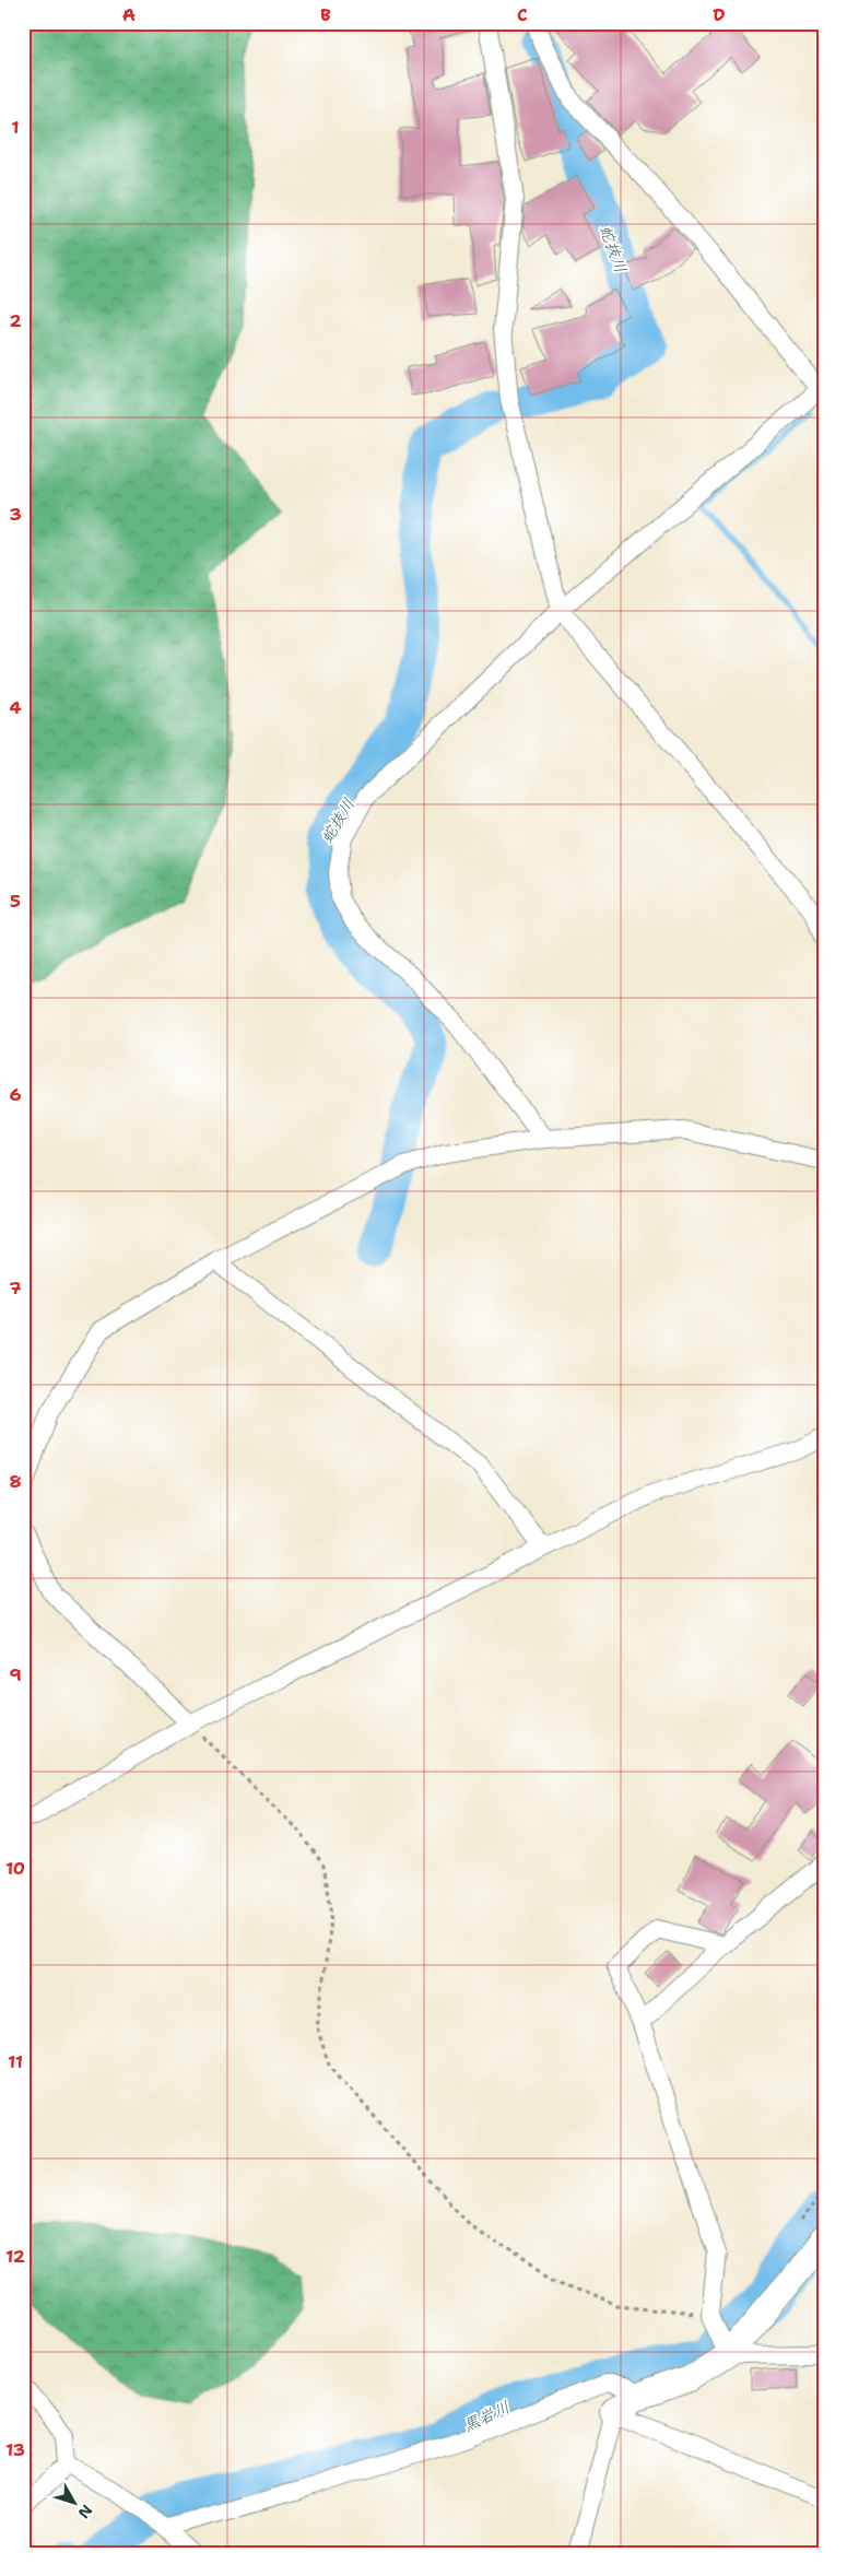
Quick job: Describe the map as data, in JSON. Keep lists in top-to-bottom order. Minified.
{"water":["蛇抜川","黒岩川"],"north":"bottom right","grid":{"columns":["A","B","C","D"],"rows":["1","2","3","4","5","6","7","8","9","10","11","12","13"]}}
